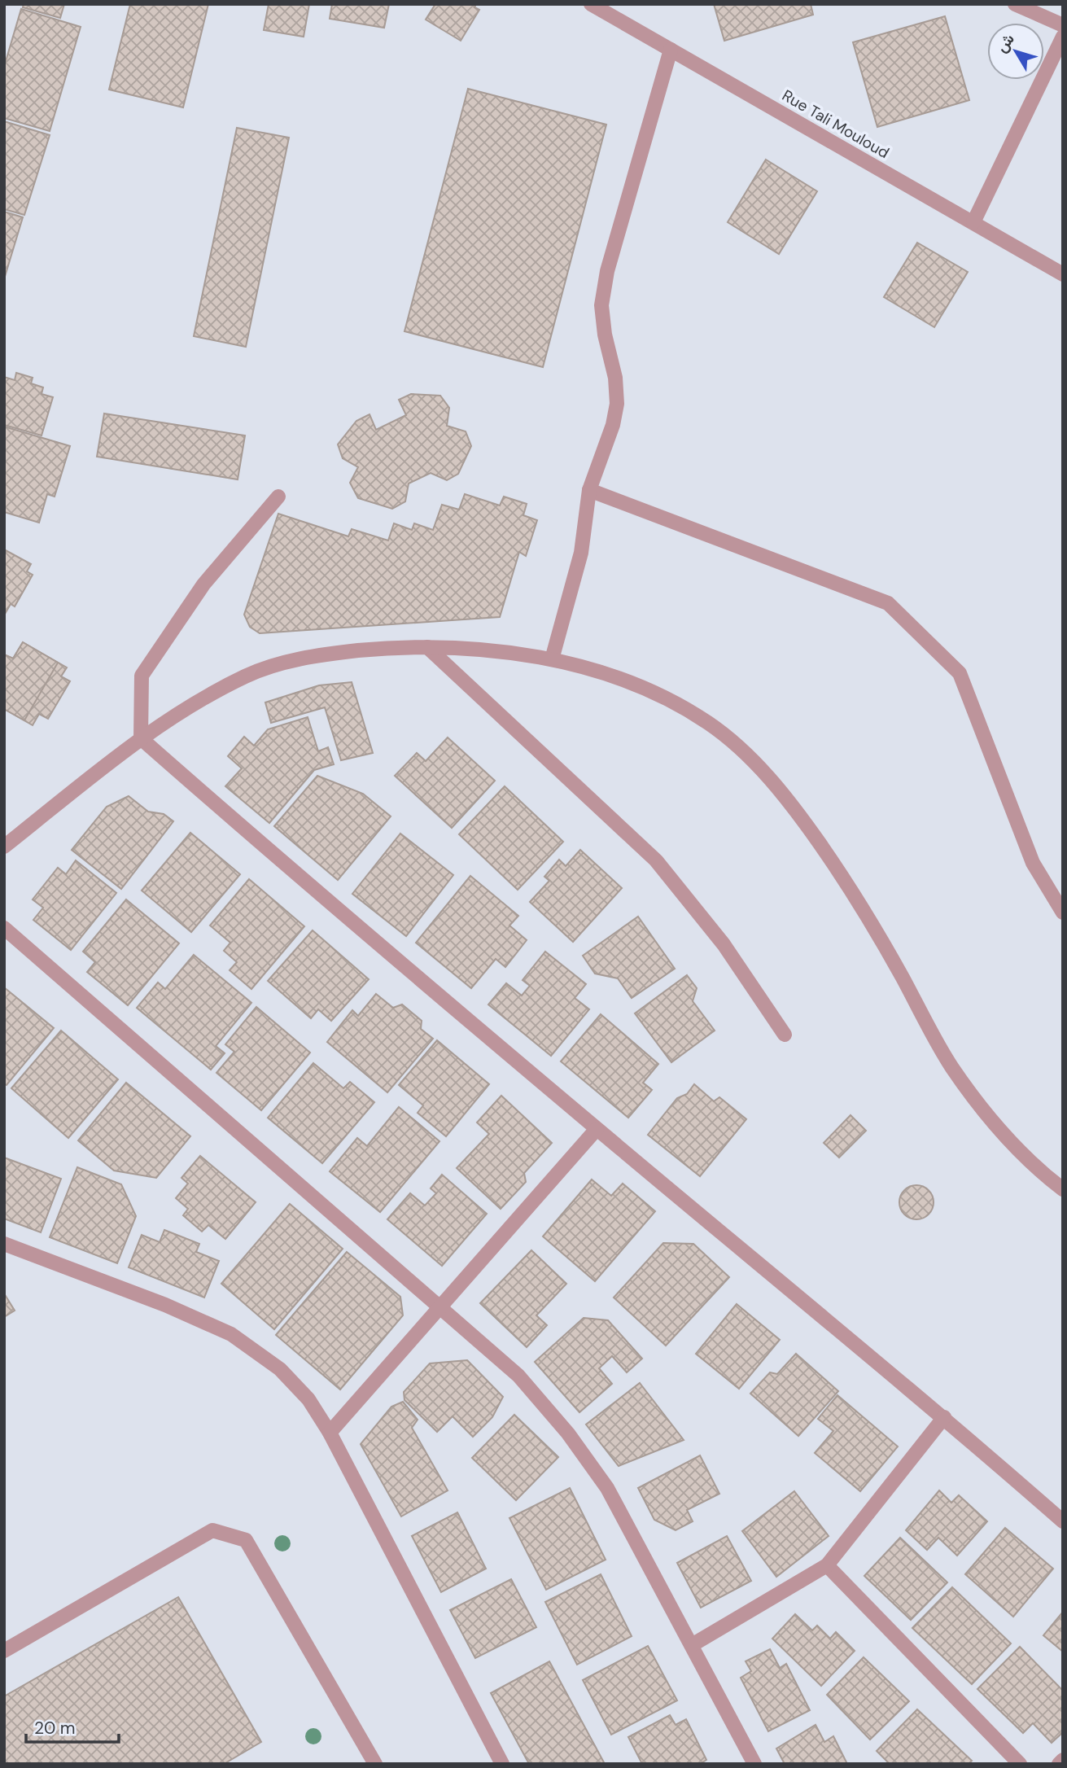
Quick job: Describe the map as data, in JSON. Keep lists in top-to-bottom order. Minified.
{"streets":{"street":["Rue Tali Mouloud"]},"scale_bar":"20 m","north":"top left"}
